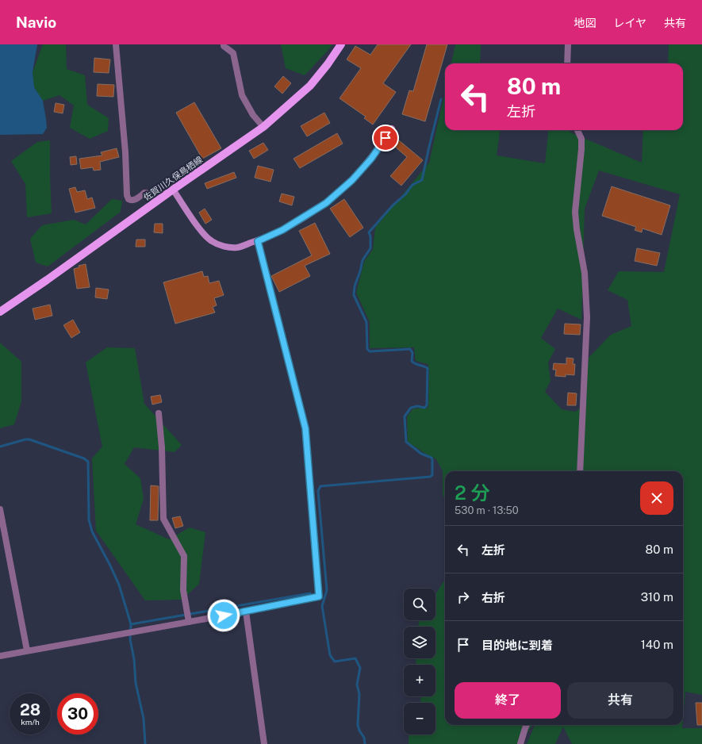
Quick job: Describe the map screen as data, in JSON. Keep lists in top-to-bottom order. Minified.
{"streets":{"main road":["佐賀川久保鳥栖線"]},"page":{"header":"Navio","nav":["地図","レイヤ","共有"],"turn":["80 m","左折"],"heading":["2 分","530 m · 13:50"],"list":[{"name":"左折","value":"80 m"},{"name":"右折","value":"310 m"},{"name":"目的地に到着","value":"140 m"}],"map_buttons":["+","−"],"buttons":["終了","共有"],"speed":"28 km/h","limit":"30"}}
